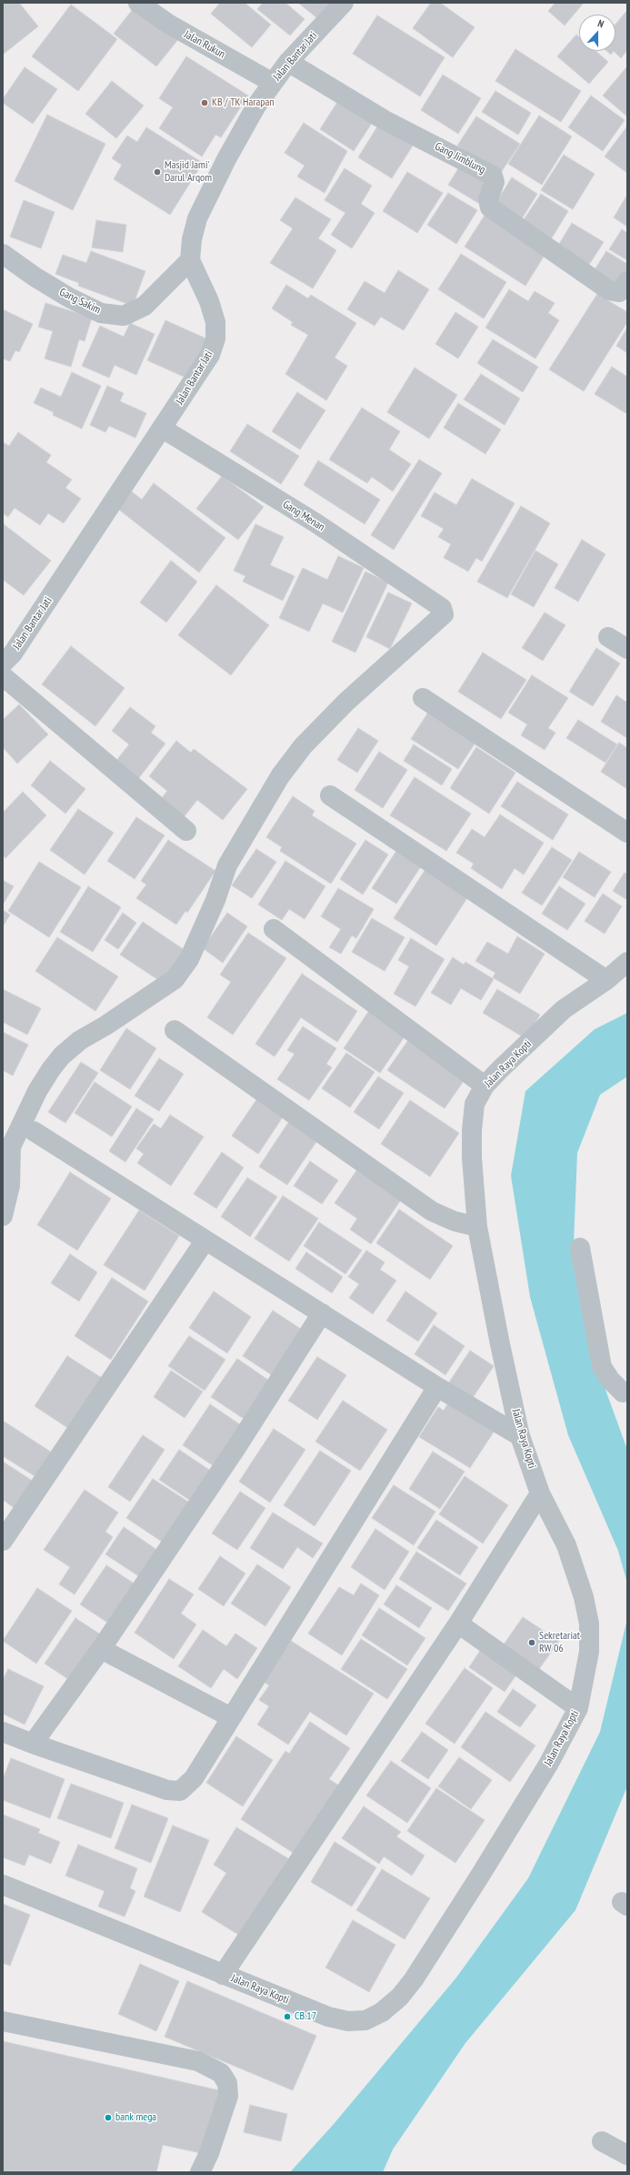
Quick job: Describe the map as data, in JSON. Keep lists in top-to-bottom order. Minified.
{"streets":{"street":["Jalan Rukun","Jalan Bantar Jati","Gang Jimblung","Gang Sakim","Gang Menan","Jalan Raya Kopti"]},"crossings":[["Jalan Rukun","Jalan Bantar Jati"],["Jalan Bantar Jati","Gang Jimblung"],["Jalan Bantar Jati","Gang Sakim"],["Jalan Bantar Jati","Gang Menan"]],"places":["KB / TK Harapan","Masjid Jami' Darul Arqom","Sekretariat RW 06","CB.17","bank mega"],"north":"top"}
